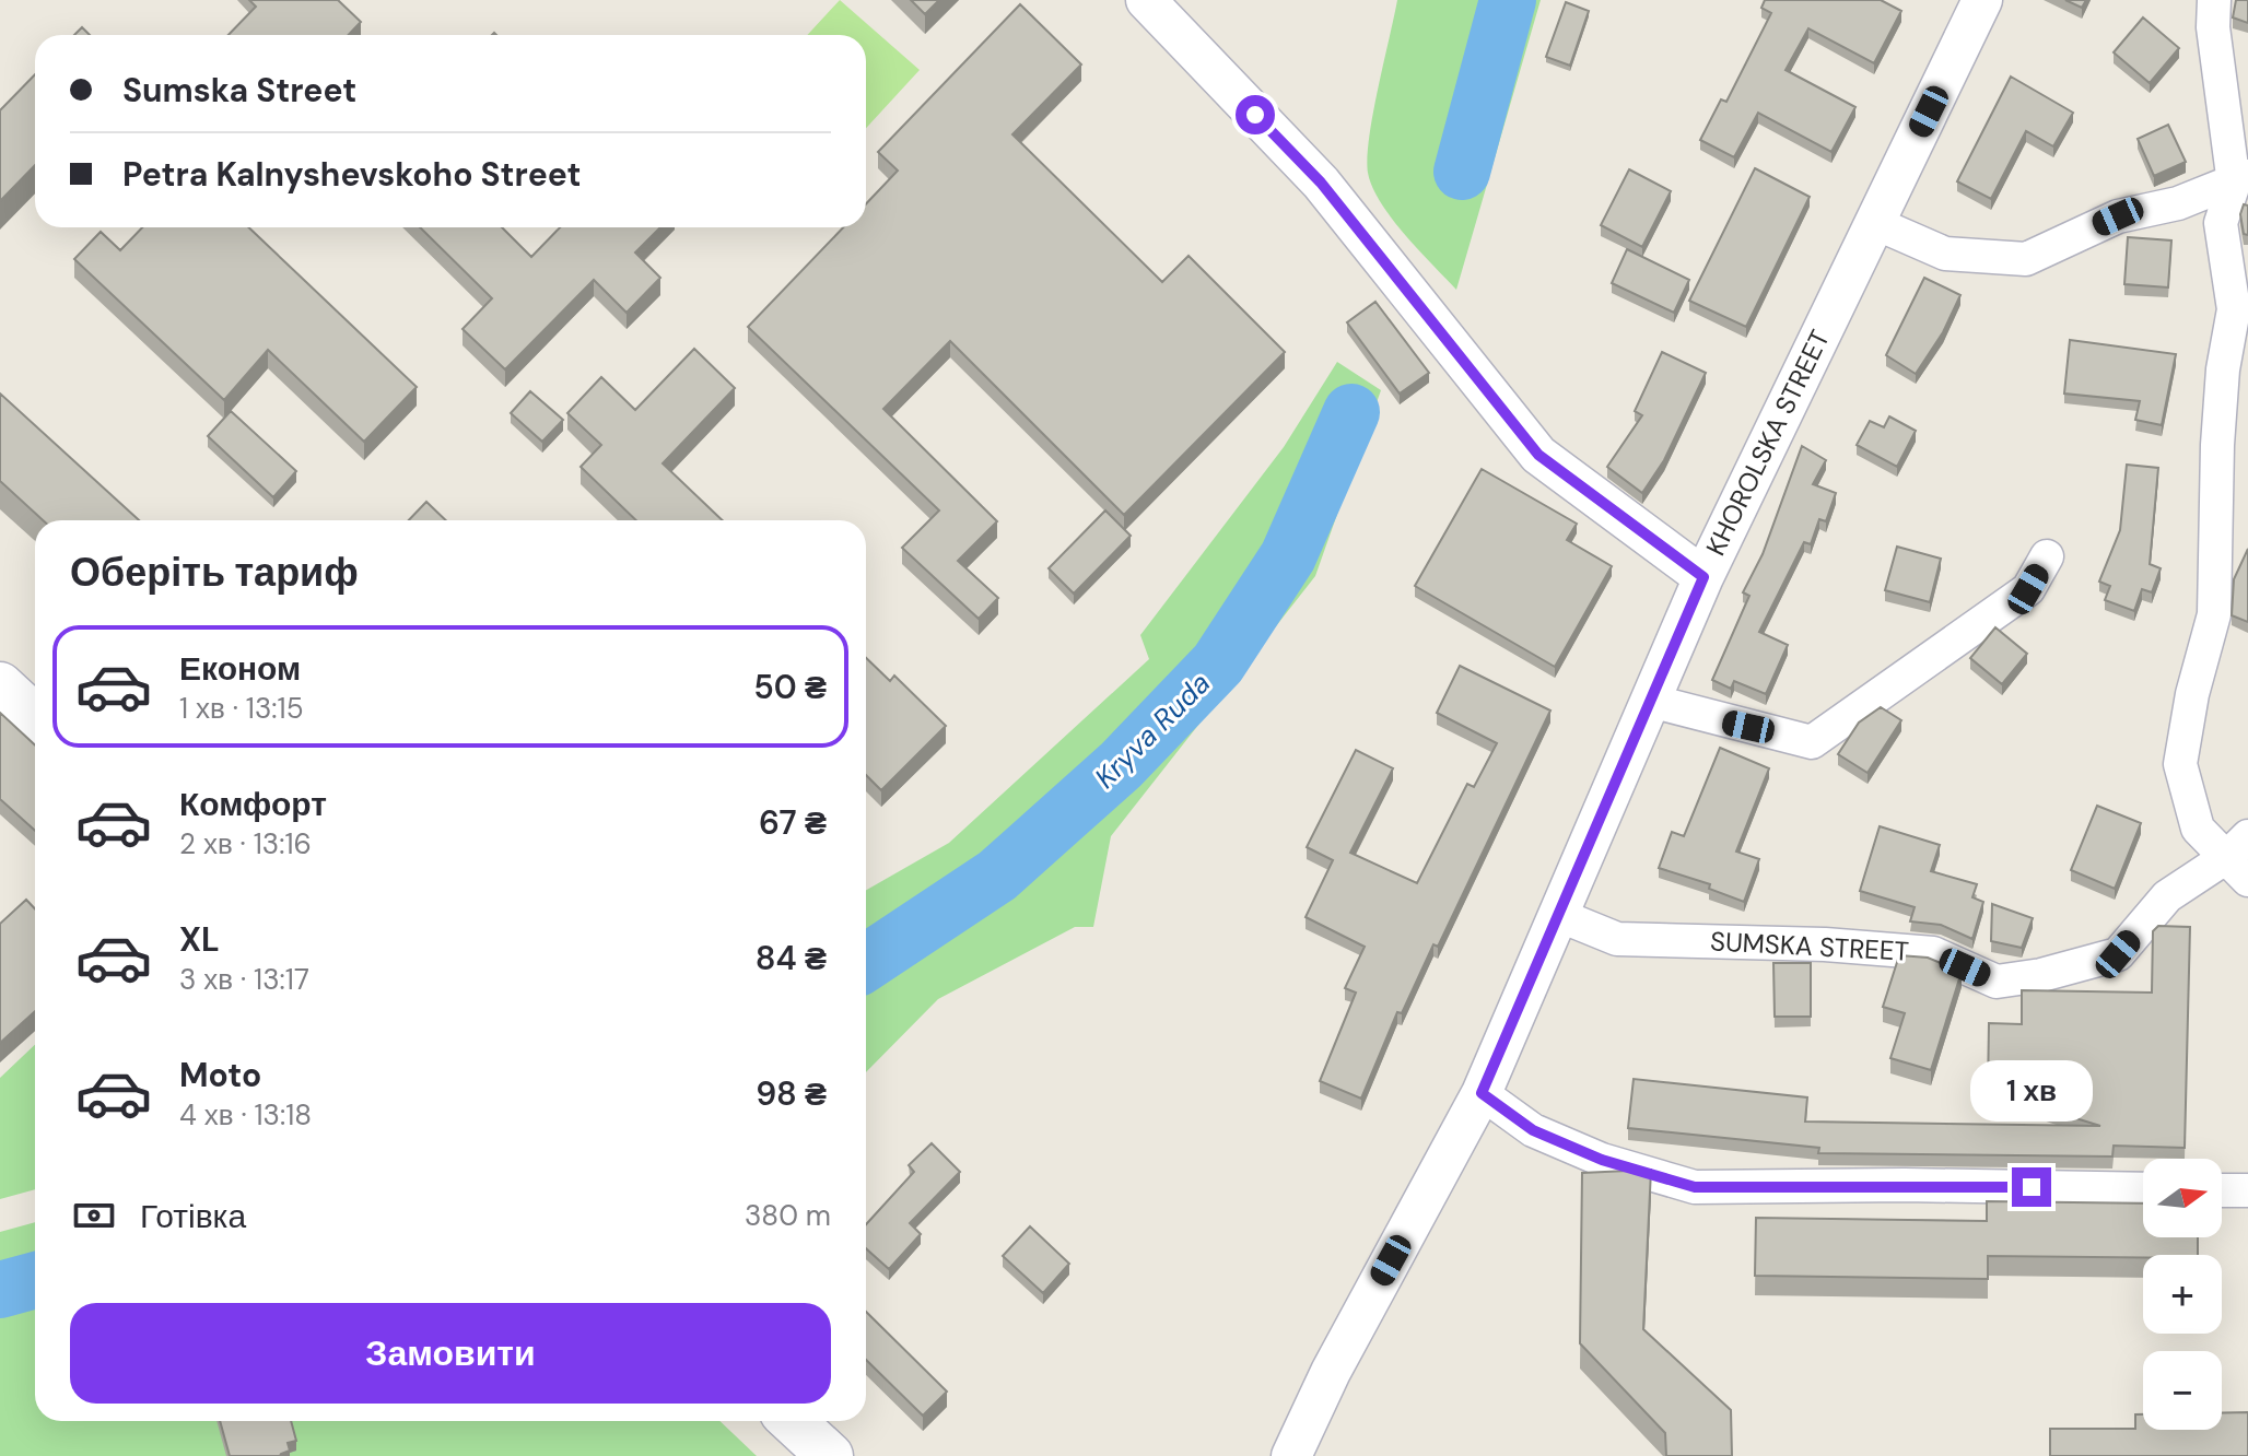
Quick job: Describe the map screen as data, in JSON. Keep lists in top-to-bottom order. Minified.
{"streets":{"street":["KHOROLSKA STREET","SUMSKA STREET"]},"crossings":[["KHOROLSKA STREET","SUMSKA STREET"]],"water":["Kryva Ruda"],"north":"right","page":{"banner":["Sumska Street","Petra Kalnyshevskoho Street"],"heading":"Оберіть тариф","list":[{"name":"Економ","note":"1 хв · 13:15","value":"50 ₴"},{"name":"Комфорт","note":"2 хв · 13:16","value":"67 ₴"},{"name":"XL","note":"3 хв · 13:17","value":"84 ₴"},{"name":"Moto","note":"4 хв · 13:18","value":"98 ₴"}],"bubble":"1 хв","map_buttons":["+","−"],"pay":["Готівка","380 m"],"buttons":"Замовити"}}
